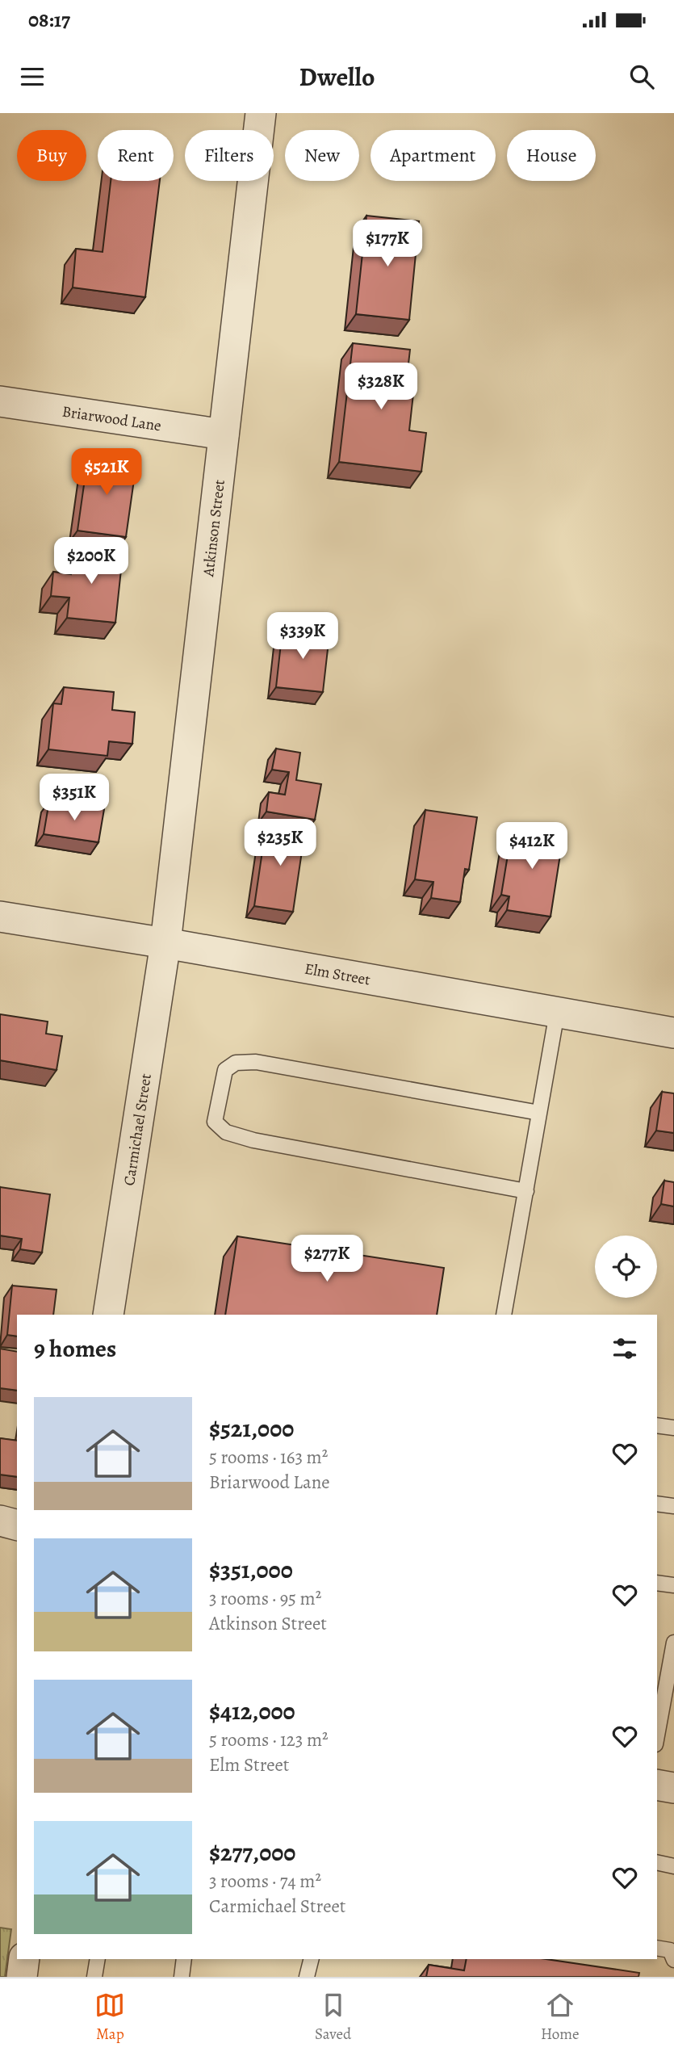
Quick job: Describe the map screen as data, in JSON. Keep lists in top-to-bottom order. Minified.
{"streets":{"street":["Briarwood Lane","Atkinson Street","Elm Street","Carmichael Street"]},"crossings":[["Briarwood Lane","Atkinson Street"],["Atkinson Street","Elm Street"],["Atkinson Street","Carmichael Street"],["Elm Street","Carmichael Street"]],"page":{"status":"08:17","header":"Dwello","chip":["Buy","Rent","Filters","New","Apartment","House"],"price":["$177K","$328K","$521K","$200K","$339K","$351K","$235K","$412K","$277K"],"heading":"9 homes","list":[{"name":"$521,000","note":"5 rooms · 163 m² · Briarwood Lane"},{"name":"$351,000","note":"3 rooms · 95 m² · Atkinson Street"},{"name":"$412,000","note":"5 rooms · 123 m² · Elm Street"},{"name":"$277,000","note":"3 rooms · 74 m² · Carmichael Street"}],"tabs":["Map","Saved","Home"]}}
